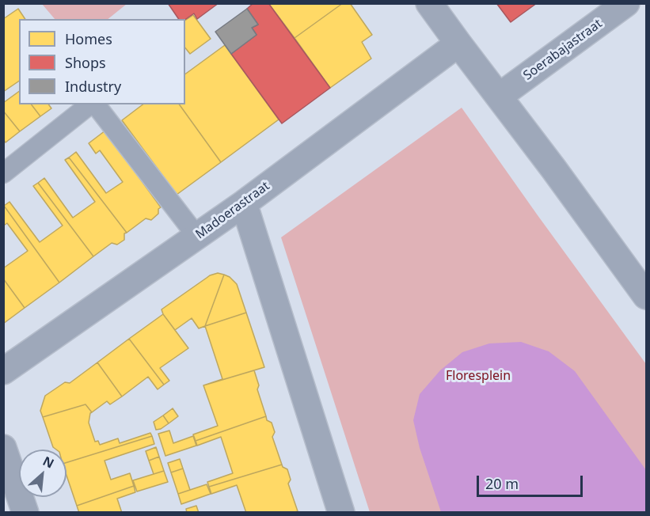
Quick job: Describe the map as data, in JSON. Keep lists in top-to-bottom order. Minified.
{"streets":{"street":["Soerabajastraat","Madoerastraat"]},"parks":["Floresplein"],"legend":["Homes","Shops","Industry"],"scale_bar":"20 m","north":"top right"}
